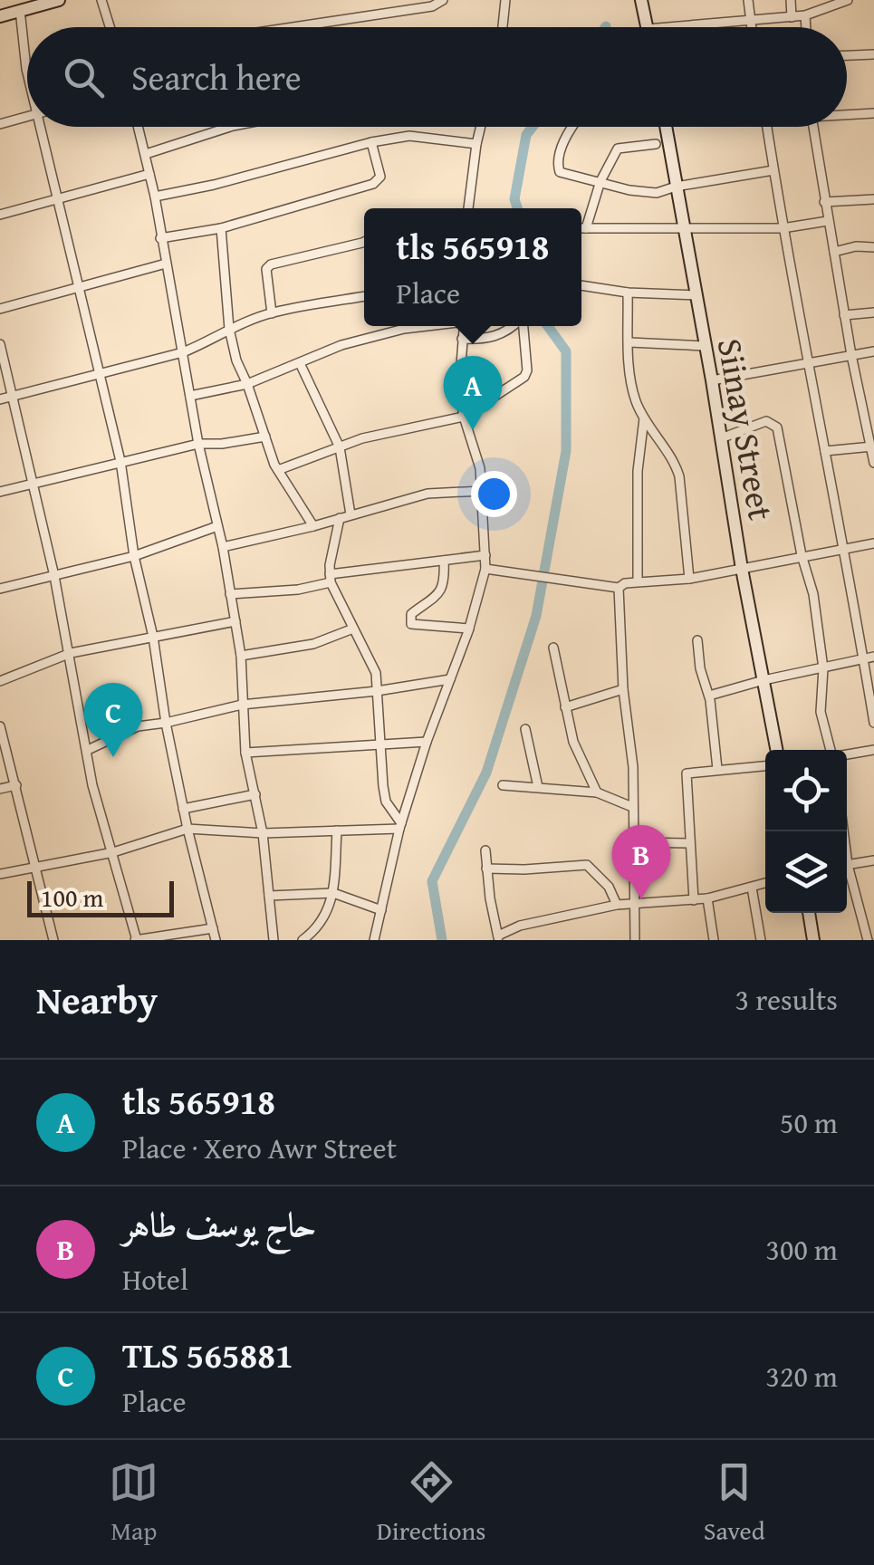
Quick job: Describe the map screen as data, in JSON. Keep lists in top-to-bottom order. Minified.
{"streets":{"street":["Siinay Street"]},"scale_bar":"100 m","page":{"search":"Search here","popup":["tls 565918","Place"],"pins":["A","C","B"],"scale":"100 m","heading":["Nearby","3 results"],"list":[{"mark":"A","name":"tls 565918","note":"Place · Xero Awr Street","value":"50 m"},{"mark":"B","name":"حاج يوسف طاهر","note":"Hotel","value":"300 m"},{"mark":"C","name":"TLS 565881","note":"Place","value":"320 m"}],"nav":["Map","Directions","Saved"]}}
